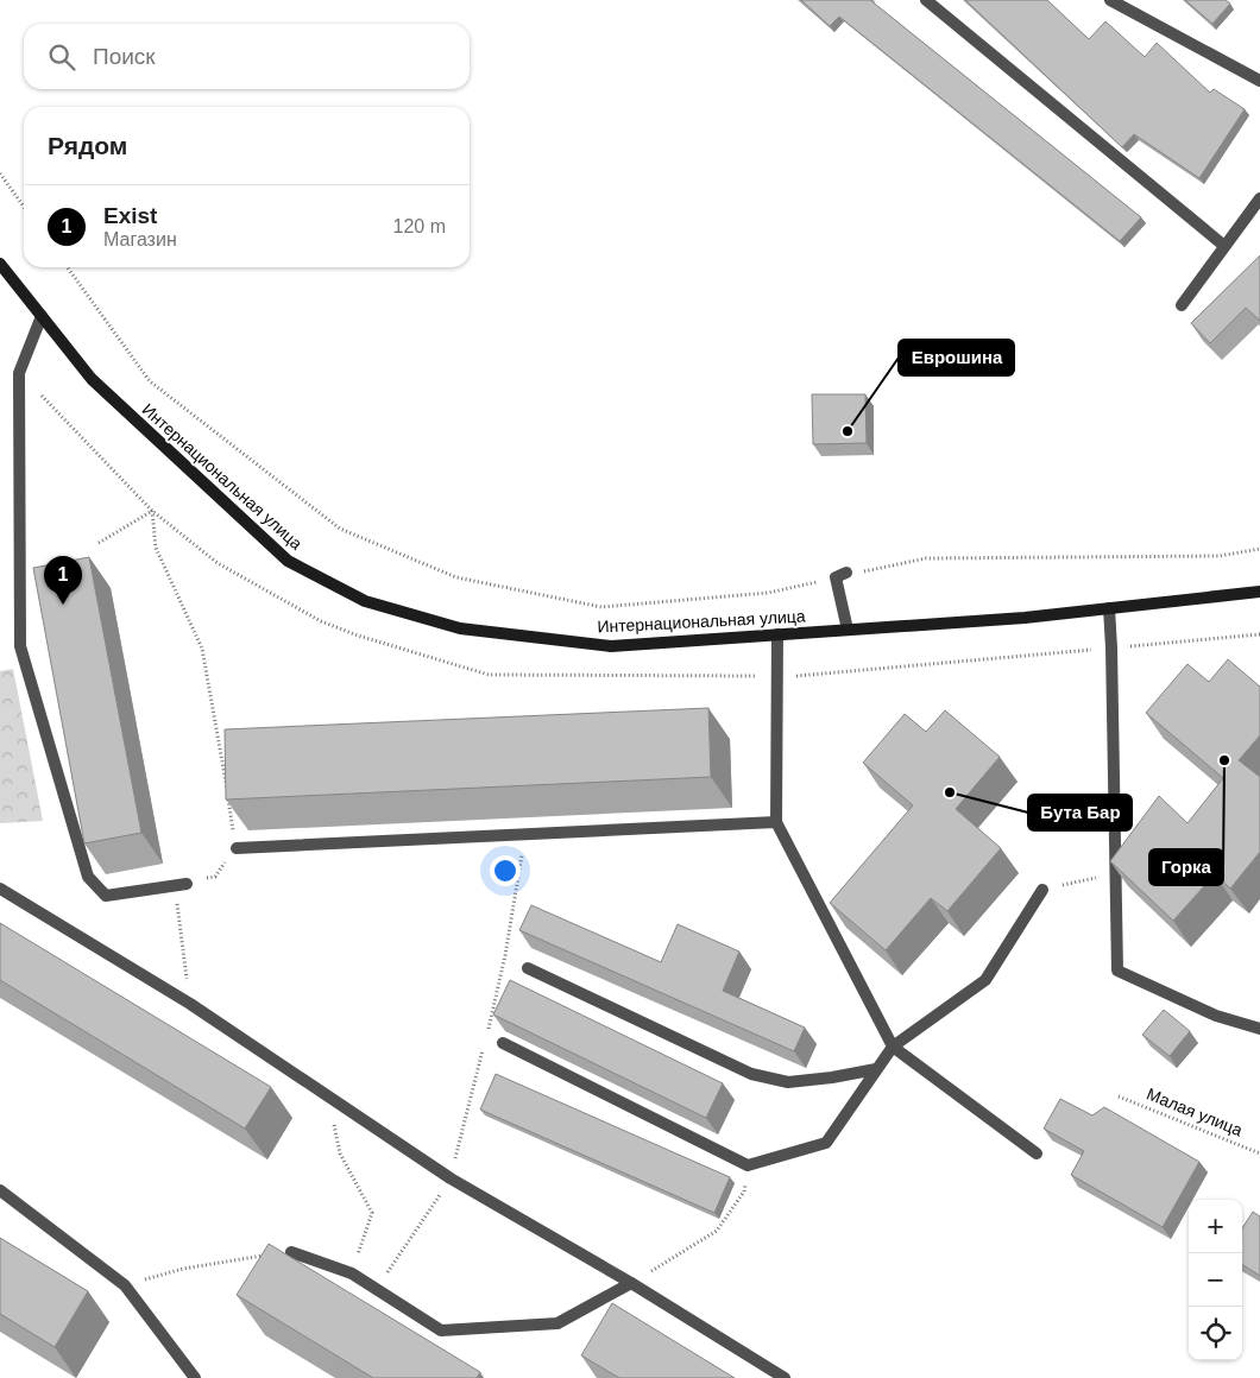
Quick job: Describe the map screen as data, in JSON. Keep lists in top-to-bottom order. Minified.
{"streets":{"main road":["Интернациональная улица"],"path":["Малая улица"]},"places":["Еврошина","Горка","Бута Бар"],"page":{"search":"Поиск","heading":"Рядом","list":[{"mark":"1","name":"Exist","note":"Магазин","value":"120 m"}],"pins":"1","map_buttons":["+","−"]}}
